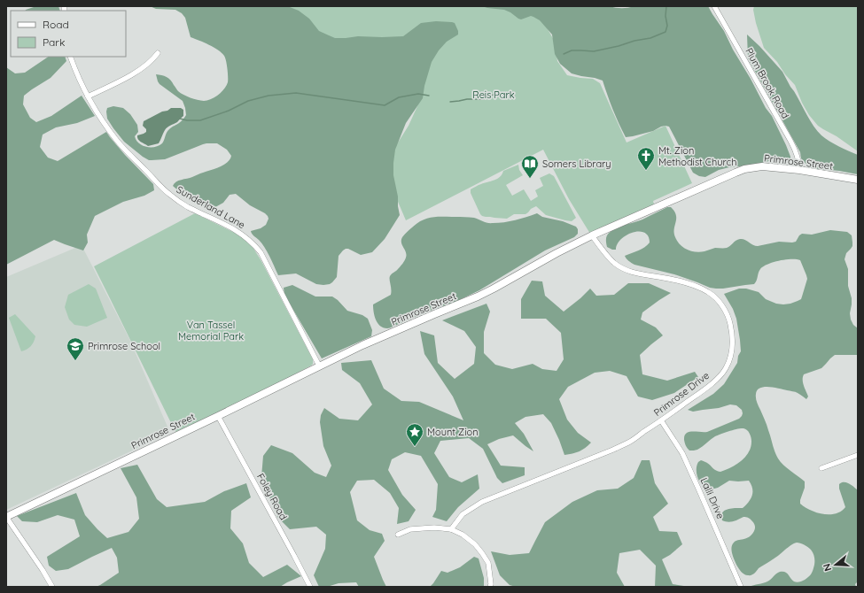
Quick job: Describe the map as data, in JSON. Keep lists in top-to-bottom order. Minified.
{"streets":{"main road":["Primrose Street"],"street":["Plum Brook Road","Sunderland Lane","Primrose Drive","Foley Road","Lalli Drive"]},"crossings":[["Plum Brook Road","Primrose Street"],["Primrose Street","Sunderland Lane"],["Primrose Street","Primrose Drive"],["Primrose Street","Foley Road"],["Primrose Drive","Lalli Drive"]],"parks":["Reis Park","Van Tassel Memorial Park"],"places":{"church":["Mt. Zion Methodist Church"],"library":["Somers Library"],"school or university":["Primrose School"],"place":["Mount Zion"]},"legend":["Road","Park"],"north":"left"}
